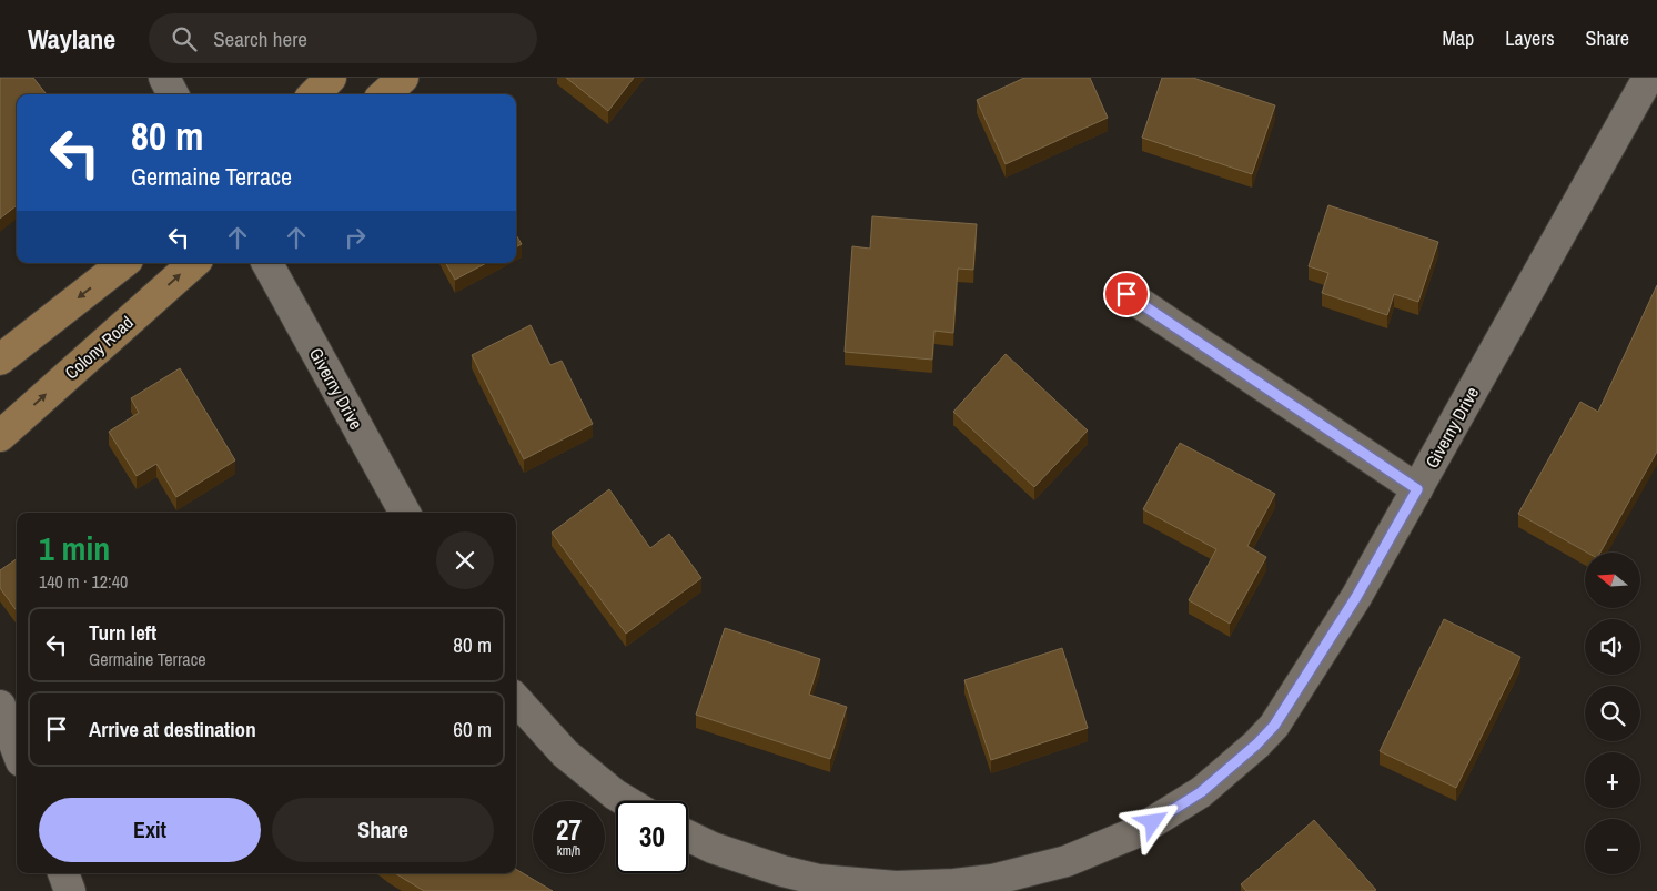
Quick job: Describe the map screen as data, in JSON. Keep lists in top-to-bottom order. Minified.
{"streets":{"main road":["Colony Road"],"street":["Giverny Drive"]},"north":"left","page":{"header":"Waylane","search":"Search here","nav":["Map","Layers","Share"],"turn":["80 m","Germaine Terrace"],"heading":["1 min","140 m · 12:40"],"map_buttons":["+","−"],"list":[{"name":"Turn left","note":"Germaine Terrace","value":"80 m"},{"name":"Arrive at destination","value":"60 m"}],"buttons":["Exit","Share"],"speed":"27 km/h","limit":"30"}}
